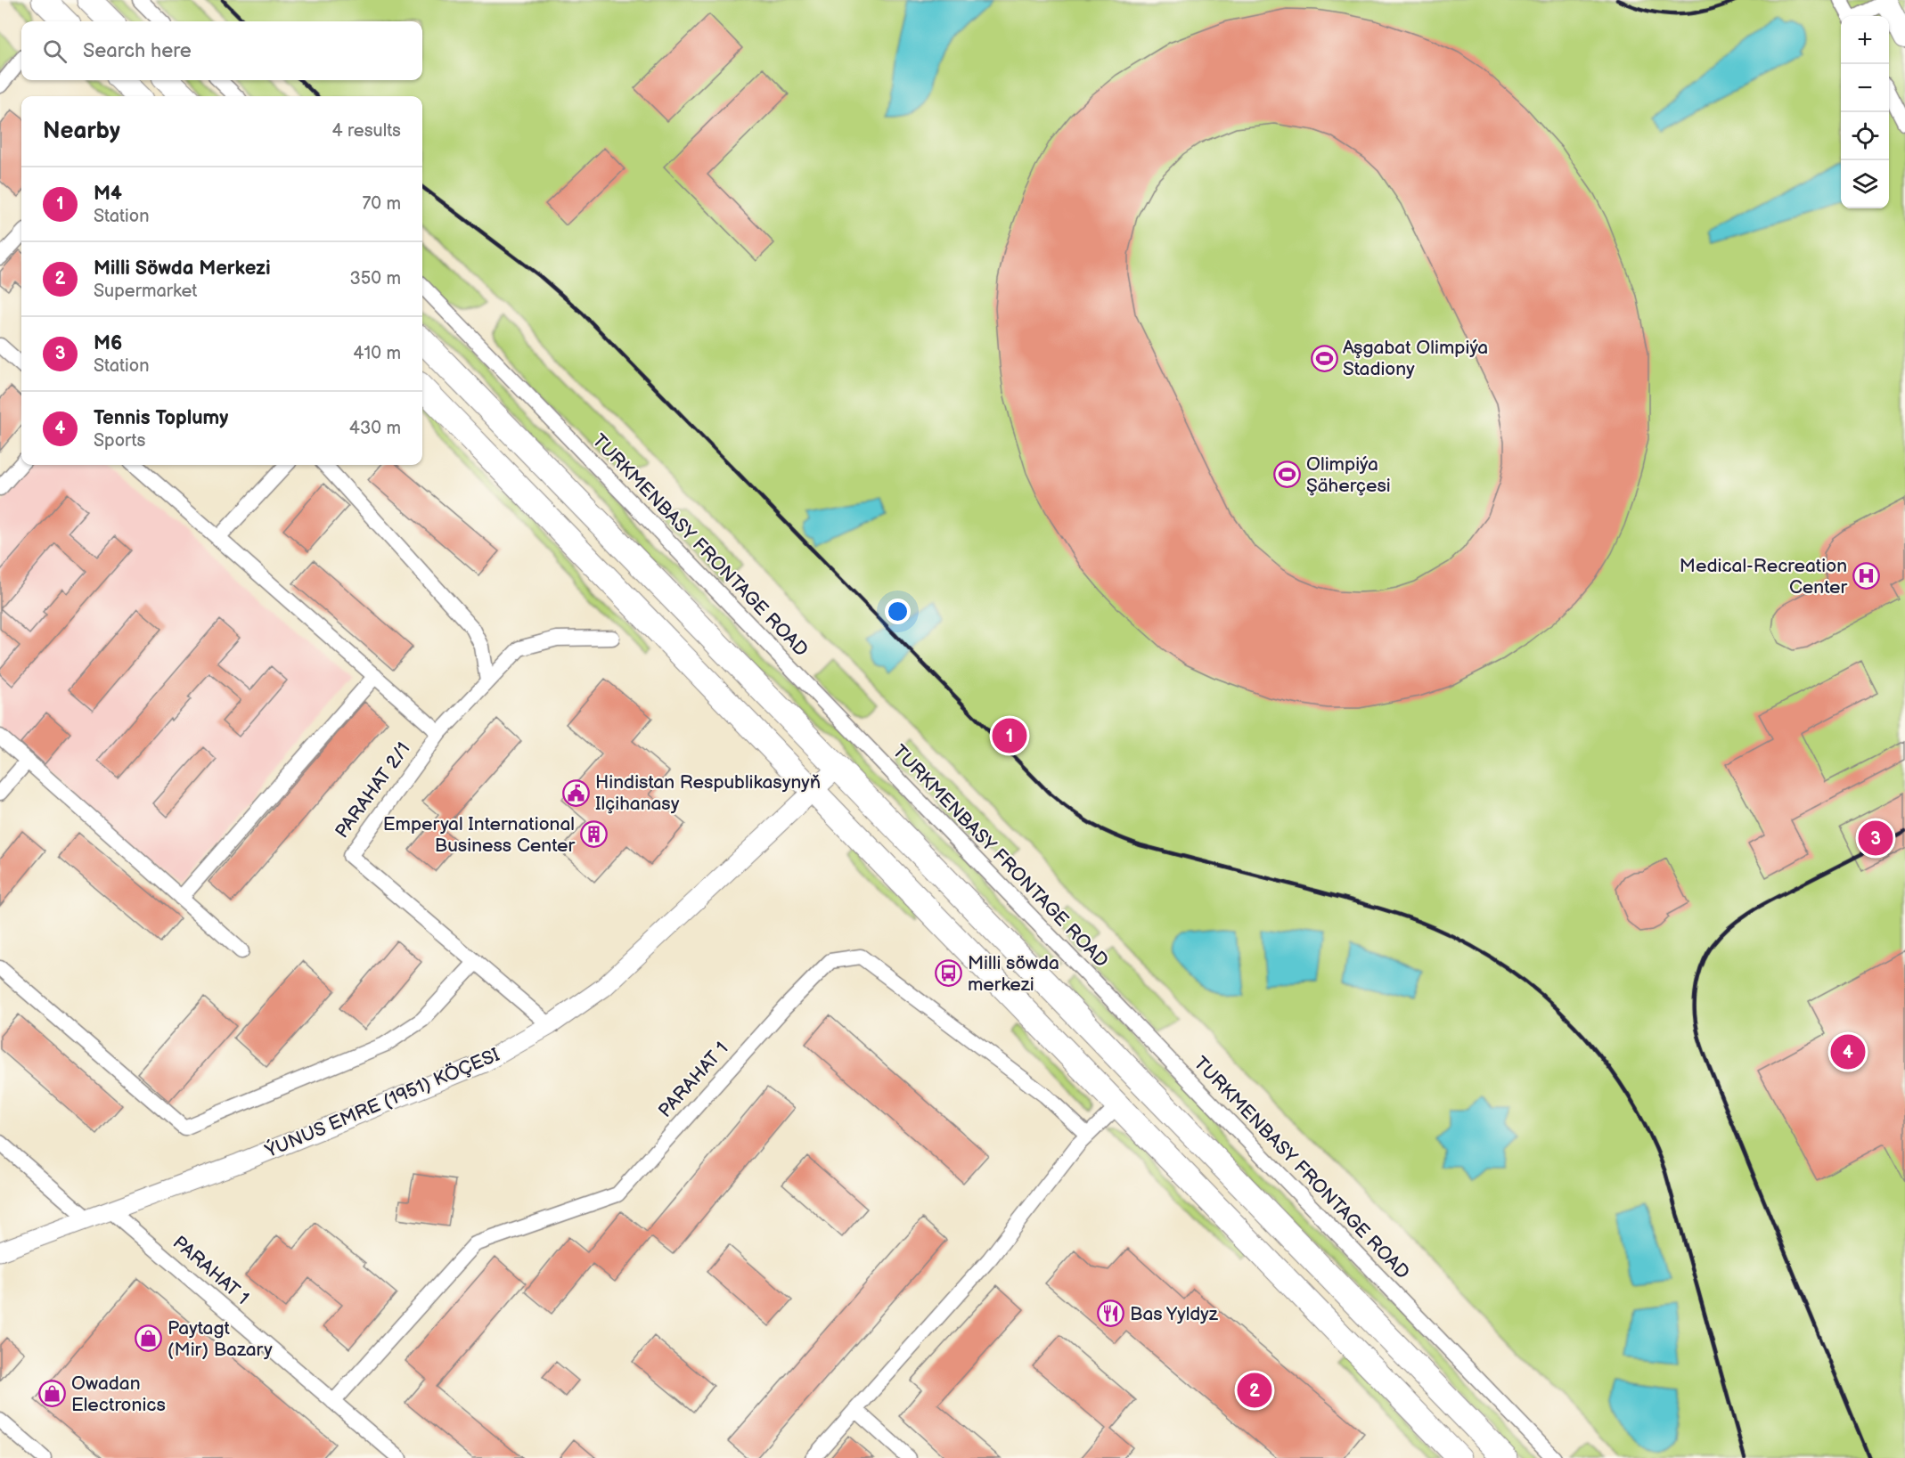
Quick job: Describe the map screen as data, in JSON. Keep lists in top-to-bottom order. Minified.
{"streets":{"street":["TURKMENBASY FRONTAGE ROAD","PARAHAT 2/1","PARAHAT 1","ÝUNUS EMRE (1951) KÖÇESI"]},"crossings":[["PARAHAT 2/1","ÝUNUS EMRE (1951) KÖÇESI"],["PARAHAT 1","ÝUNUS EMRE (1951) KÖÇESI"]],"places":{"sports":["Aşgabat Olimpiýa Stadiony","Olimpiýa Şäherçesi"],"hospital":["Medical-Recreation Center"],"public building":["Hindistan Respublikasynyň Ilçihanasy"],"building":["Emperyal International Business Center"],"bus stop":["Milli söwda merkezi"],"restaurant":["Bas Yyldyz"],"shop":["Paytagt (Mir) Bazary","Owadan Electronics"]},"page":{"map_buttons":["+","−"],"search":"Search here","heading":["Nearby","4 results"],"list":[{"mark":"1","name":"M4","note":"Station","value":"70 m"},{"mark":"2","name":"Milli Söwda Merkezi","note":"Supermarket","value":"350 m"},{"mark":"3","name":"M6","note":"Station","value":"410 m"},{"mark":"4","name":"Tennis Toplumy","note":"Sports","value":"430 m"}],"pins":["1","3","4","2"]}}
